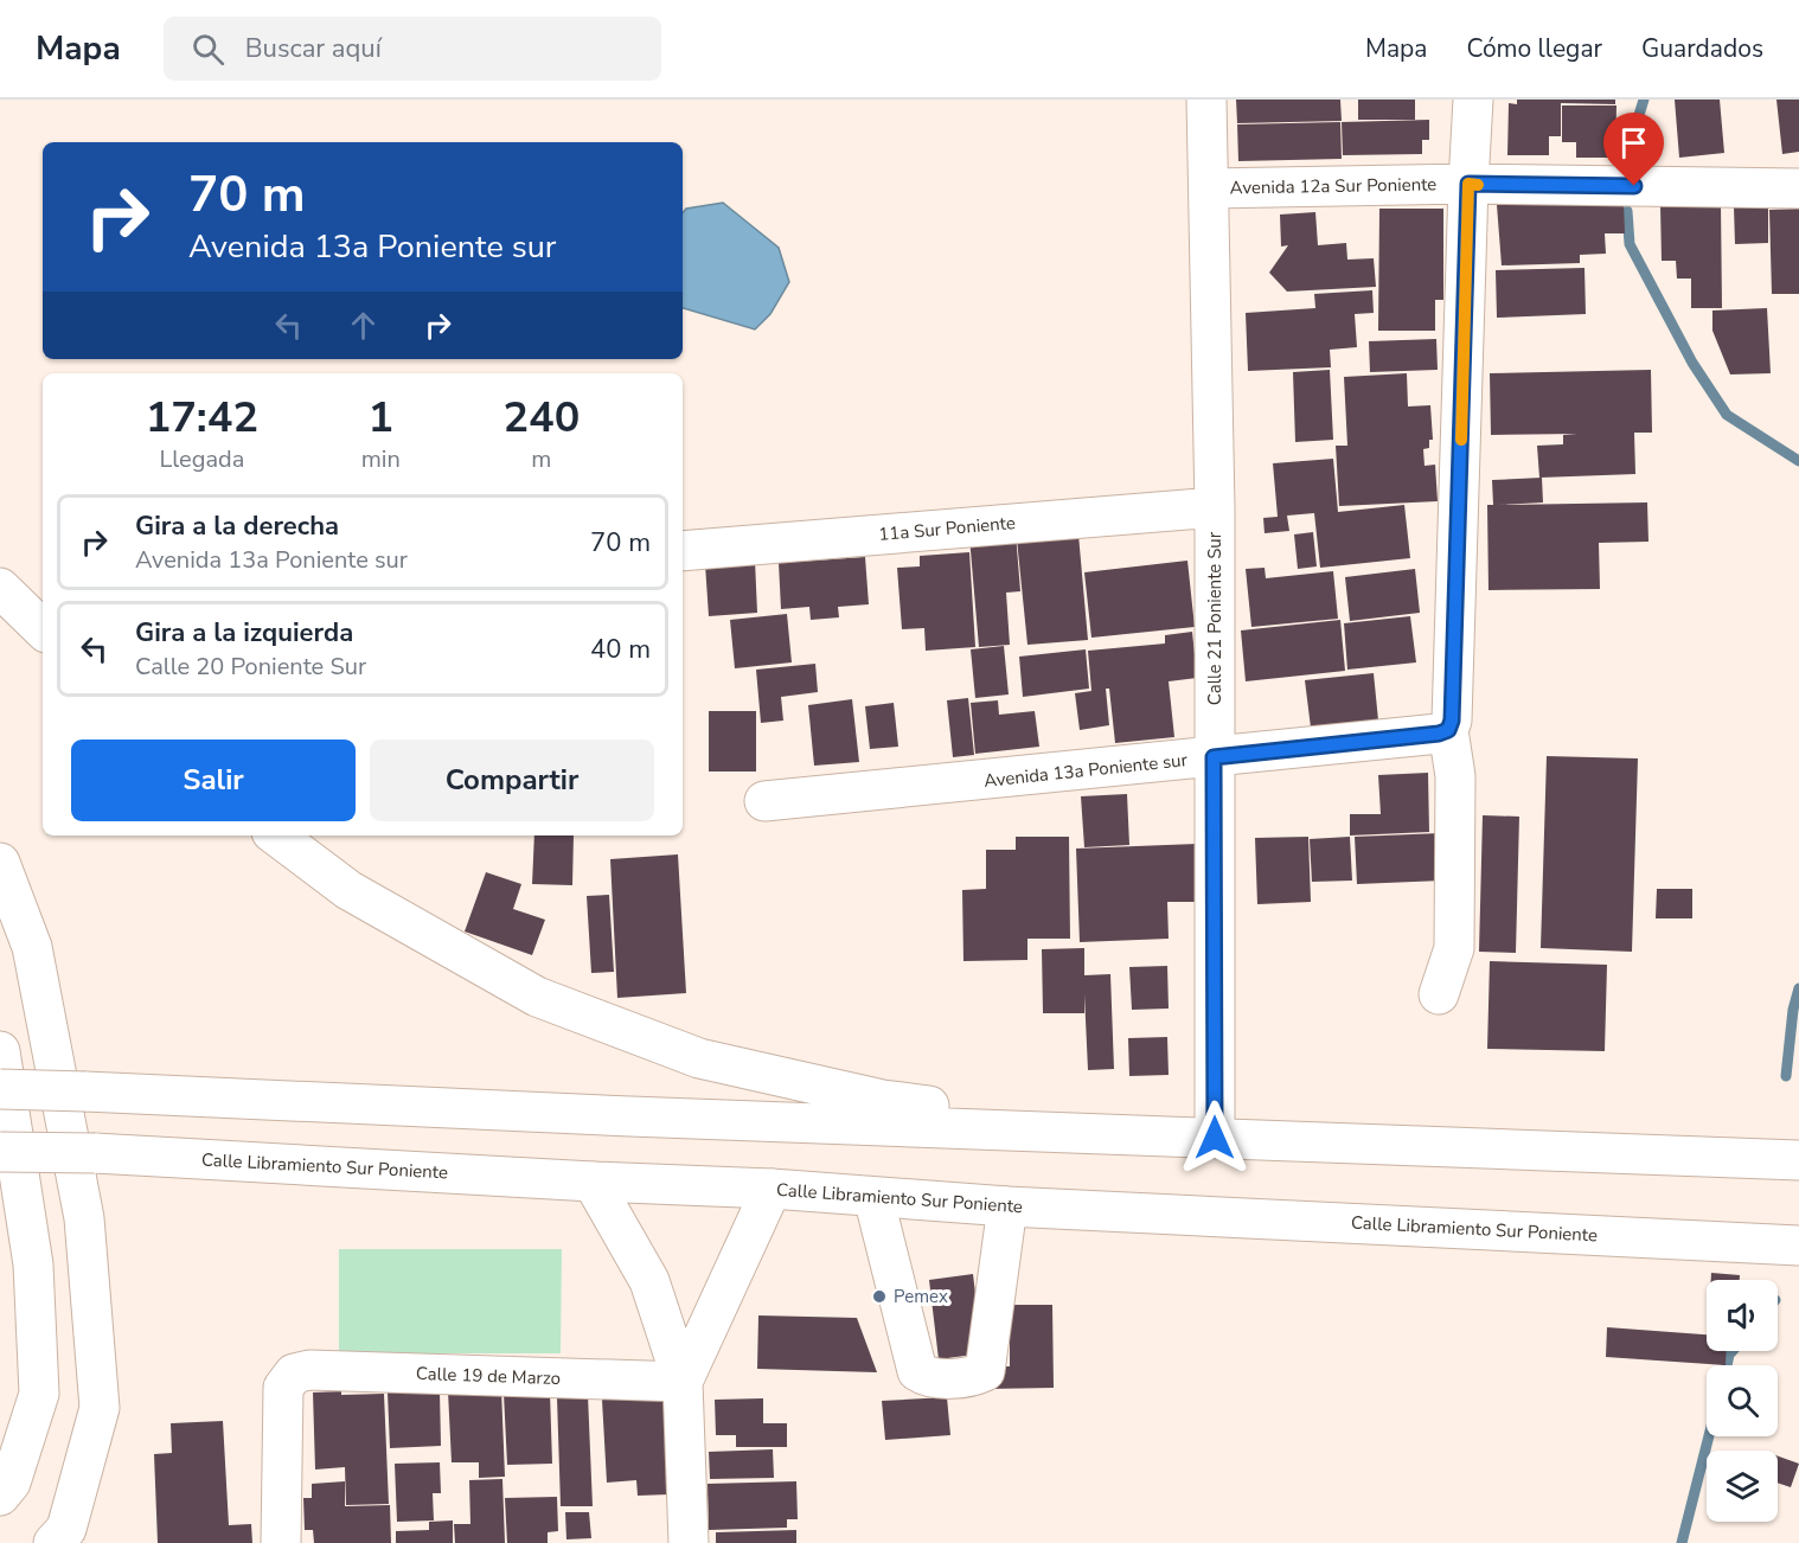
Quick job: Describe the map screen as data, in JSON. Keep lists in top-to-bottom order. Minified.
{"streets":{"main road":["Avenida 12a Sur Poniente","11a Sur Poniente","Calle 21 Poniente Sur","Avenida 13a Poniente sur","Calle Libramiento Sur Poniente","Calle 19 de Marzo"]},"crossings":[["Avenida 12a Sur Poniente","Calle 21 Poniente Sur"],["11a Sur Poniente","Calle 21 Poniente Sur"],["Calle 21 Poniente Sur","Avenida 13a Poniente sur"]],"places":["Pemex"],"page":{"header":"Mapa","search":"Buscar aquí","nav":["Mapa","Cómo llegar","Guardados"],"turn":["70 m","Avenida 13a Poniente sur"],"eta":["17:42","Llegada","1","min","240","m"],"list":[{"name":"Gira a la derecha","note":"Avenida 13a Poniente sur","value":"70 m"},{"name":"Gira a la izquierda","note":"Calle 20 Poniente Sur","value":"40 m"}],"buttons":["Salir","Compartir"]}}
